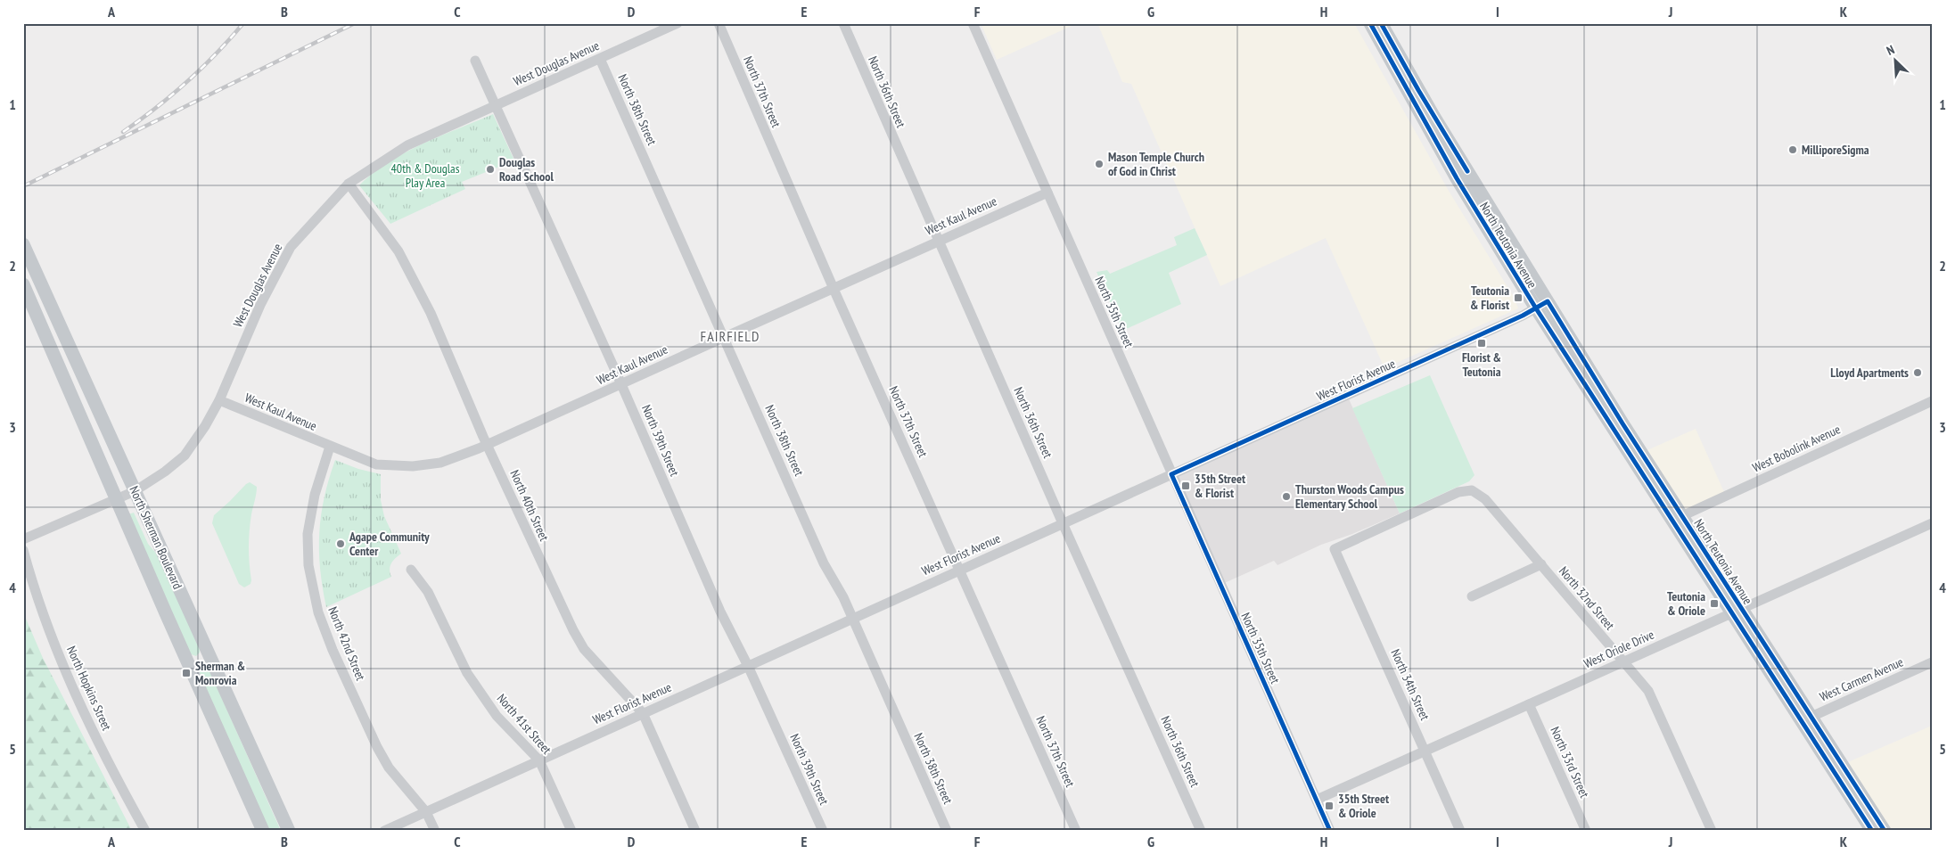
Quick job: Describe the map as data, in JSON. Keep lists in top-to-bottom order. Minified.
{"streets":{"main road":["North Teutonia Avenue","North Sherman Boulevard"],"street":["West Douglas Avenue","North 37th Street","North 36th Street","North 38th Street","West Kaul Avenue","North 35th Street","West Florist Avenue","North 39th Street","West Bobolink Avenue","North 40th Street","North 32nd Street","North 42nd Street","West Oriole Drive","West Carmen Avenue","North 34th Street","North Hopkins Street","North 41st Street","North 33rd Street"]},"crossings":[["West Douglas Avenue","North 38th Street"],["West Douglas Avenue","West Kaul Avenue"],["West Douglas Avenue","North 39th Street"],["West Douglas Avenue","North 40th Street"],["West Douglas Avenue","North Sherman Boulevard"],["North 37th Street","West Kaul Avenue"],["North 37th Street","West Florist Avenue"],["North 36th Street","West Kaul Avenue"],["North 36th Street","West Florist Avenue"],["North 38th Street","West Kaul Avenue"],["North 38th Street","West Florist Avenue"],["West Kaul Avenue","North 35th Street"],["West Kaul Avenue","North 39th Street"],["West Kaul Avenue","North 40th Street"],["West Kaul Avenue","North 42nd Street"],["North Teutonia Avenue","West Florist Avenue"],["North Teutonia Avenue","West Bobolink Avenue"],["North Teutonia Avenue","West Oriole Drive"],["North Teutonia Avenue","West Carmen Avenue"],["North 35th Street","West Florist Avenue"],["North 35th Street","West Oriole Drive"],["West Florist Avenue","North 39th Street"],["West Florist Avenue","North 40th Street"],["West Florist Avenue","North 42nd Street"],["West Florist Avenue","North 41st Street"],["North 32nd Street","West Oriole Drive"],["North 32nd Street","North 34th Street"],["West Oriole Drive","North 34th Street"],["West Oriole Drive","North 33rd Street"]],"districts":["FAIRFIELD"],"parks":["40th & Douglas Play Area"],"places":{"other":["MilliporeSigma","Mason Temple Church of God in Christ","Douglas Road School","Lloyd Apartments","Thurston Woods Campus Elementary School","Agape Community Center"],"transit":["Teutonia & Florist","Florist & Teutonia","35th Street & Florist","Teutonia & Oriole","Sherman & Monrovia","35th Street & Oriole"]},"north":"top left","grid":{"columns":["A","B","C","D","E","F","G","H","I","J","K"],"rows":["1","2","3","4","5"]}}
